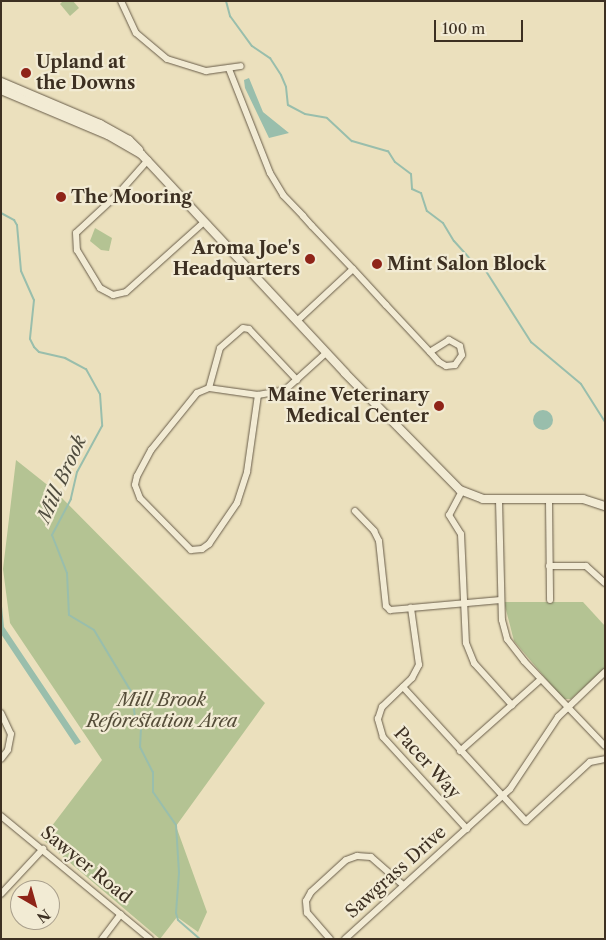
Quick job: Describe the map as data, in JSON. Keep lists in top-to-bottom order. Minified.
{"streets":{"street":["Pacer Way","Sawyer Road","Sawgrass Drive"]},"crossings":[["Pacer Way","Sawgrass Drive"]],"water":["Mill Brook"],"parks":["Mill Brook Reforestation Area"],"places":["Upland at the Downs","The Mooring","Aroma Joe's Headquarters","Mint Salon Block","Maine Veterinary Medical Center"],"scale_bar":"100 m","north":"bottom right"}
